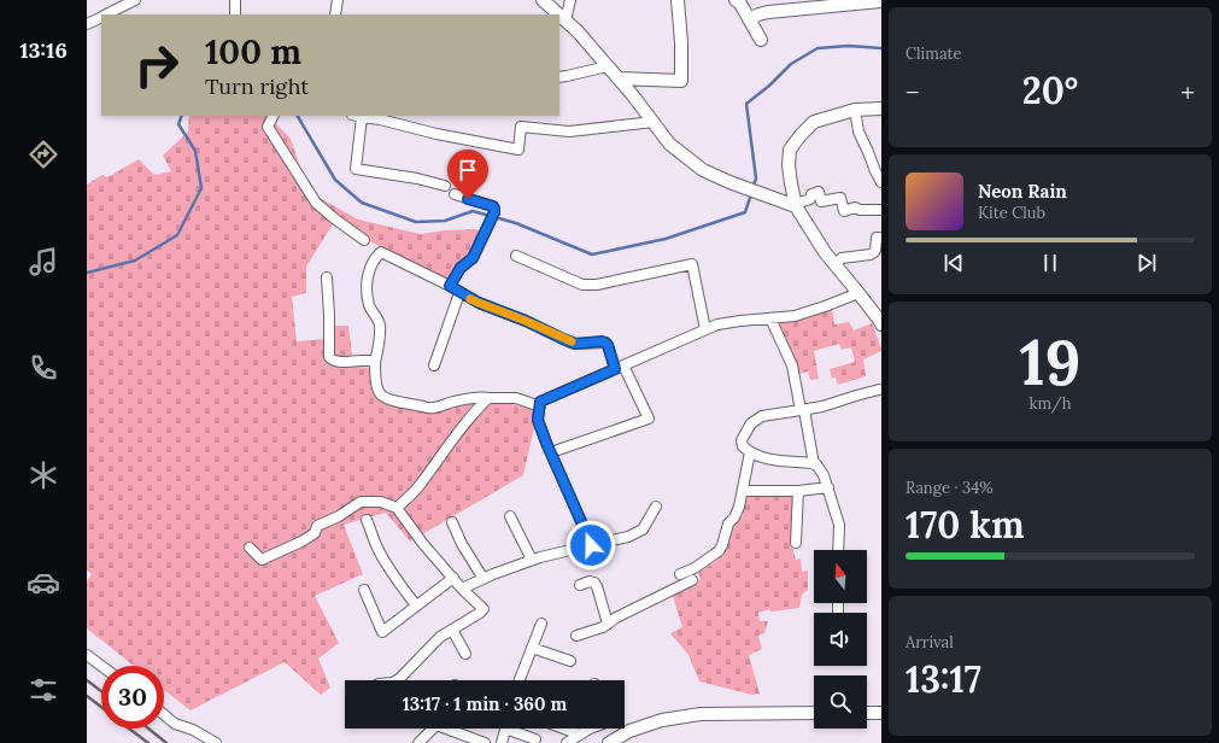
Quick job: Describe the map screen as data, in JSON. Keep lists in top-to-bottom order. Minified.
{"north":"top","page":{"tabs":"13:16","tile":["Climate",["19","km/h"],["Range · 34%","170 km"],["Arrival","13:17"]],"turn":["100 m","Turn right"],"heat":["−","20°","+"],"song":["Neon Rain","Kite Club"],"limit":"30","trip":"13:17 · 1 min · 360 m"}}
